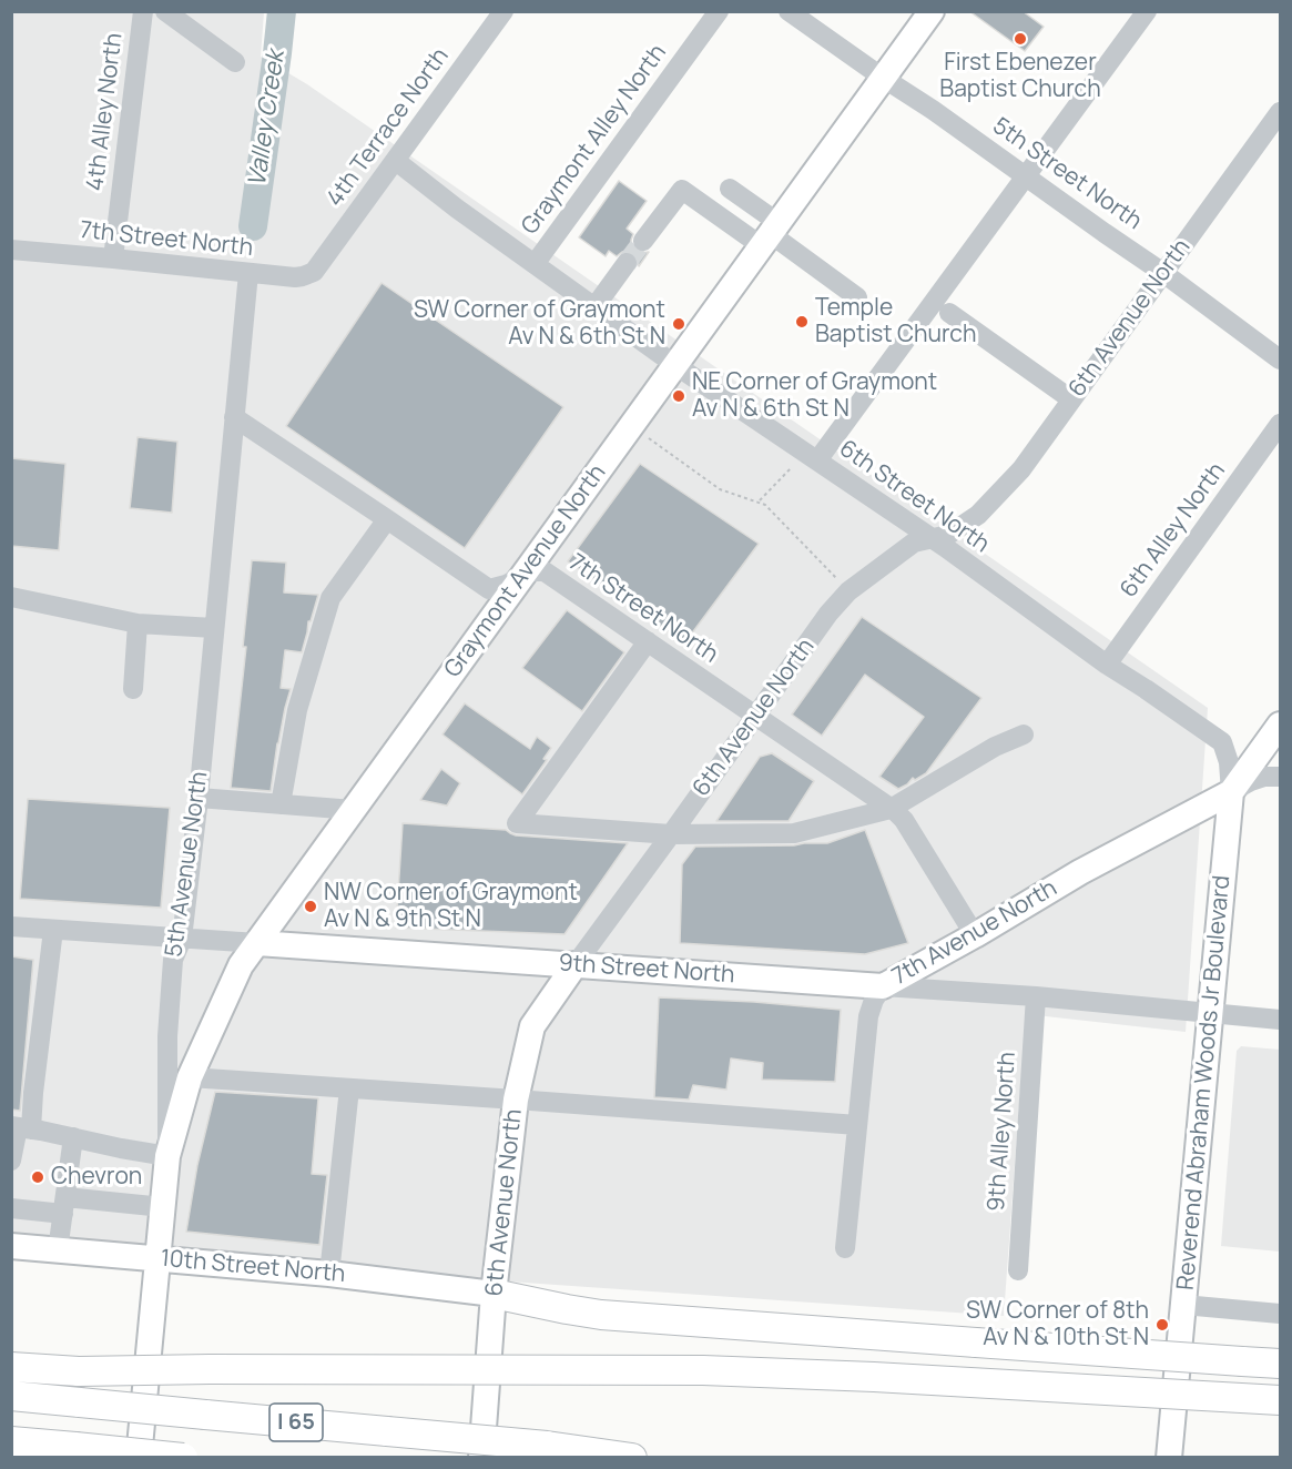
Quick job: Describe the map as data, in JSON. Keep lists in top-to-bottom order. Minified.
{"streets":{"highway":["I 65"],"main road":["6th Avenue North","Graymont Avenue North","5th Avenue North","7th Avenue North","9th Street North","Reverend Abraham Woods Jr Boulevard","10th Street North"],"street":["4th Alley North","4th Terrace North","Graymont Alley North","5th Street North","7th Street North","6th Street North","6th Alley North","9th Alley North"]},"crossings":[["4th Alley North","7th Street North"],["4th Terrace North","7th Street North"],["4th Terrace North","6th Street North"],["Graymont Alley North","6th Street North"],["5th Street North","6th Avenue North"],["5th Street North","Graymont Avenue North"],["7th Street North","6th Avenue North"],["7th Street North","Graymont Avenue North"],["7th Street North","5th Avenue North"],["7th Street North","7th Avenue North"],["6th Avenue North","6th Street North"],["6th Avenue North","9th Street North"],["6th Avenue North","10th Street North"],["6th Street North","6th Alley North"],["6th Street North","Graymont Avenue North"],["6th Street North","7th Avenue North"],["6th Street North","Reverend Abraham Woods Jr Boulevard"],["Graymont Avenue North","5th Avenue North"],["Graymont Avenue North","9th Street North"],["5th Avenue North","9th Street North"],["5th Avenue North","10th Street North"],["7th Avenue North","9th Street North"],["7th Avenue North","Reverend Abraham Woods Jr Boulevard"],["9th Street North","Reverend Abraham Woods Jr Boulevard"],["9th Street North","9th Alley North"]],"water":["Valley Creek"],"places":["First Ebenezer Baptist Church","Temple Baptist Church","SW Corner of Graymont Av N & 6th St N","NE Corner of Graymont Av N & 6th St N","NW Corner of Graymont Av N & 9th St N","Chevron","SW Corner of 8th Av N & 10th St N"]}
